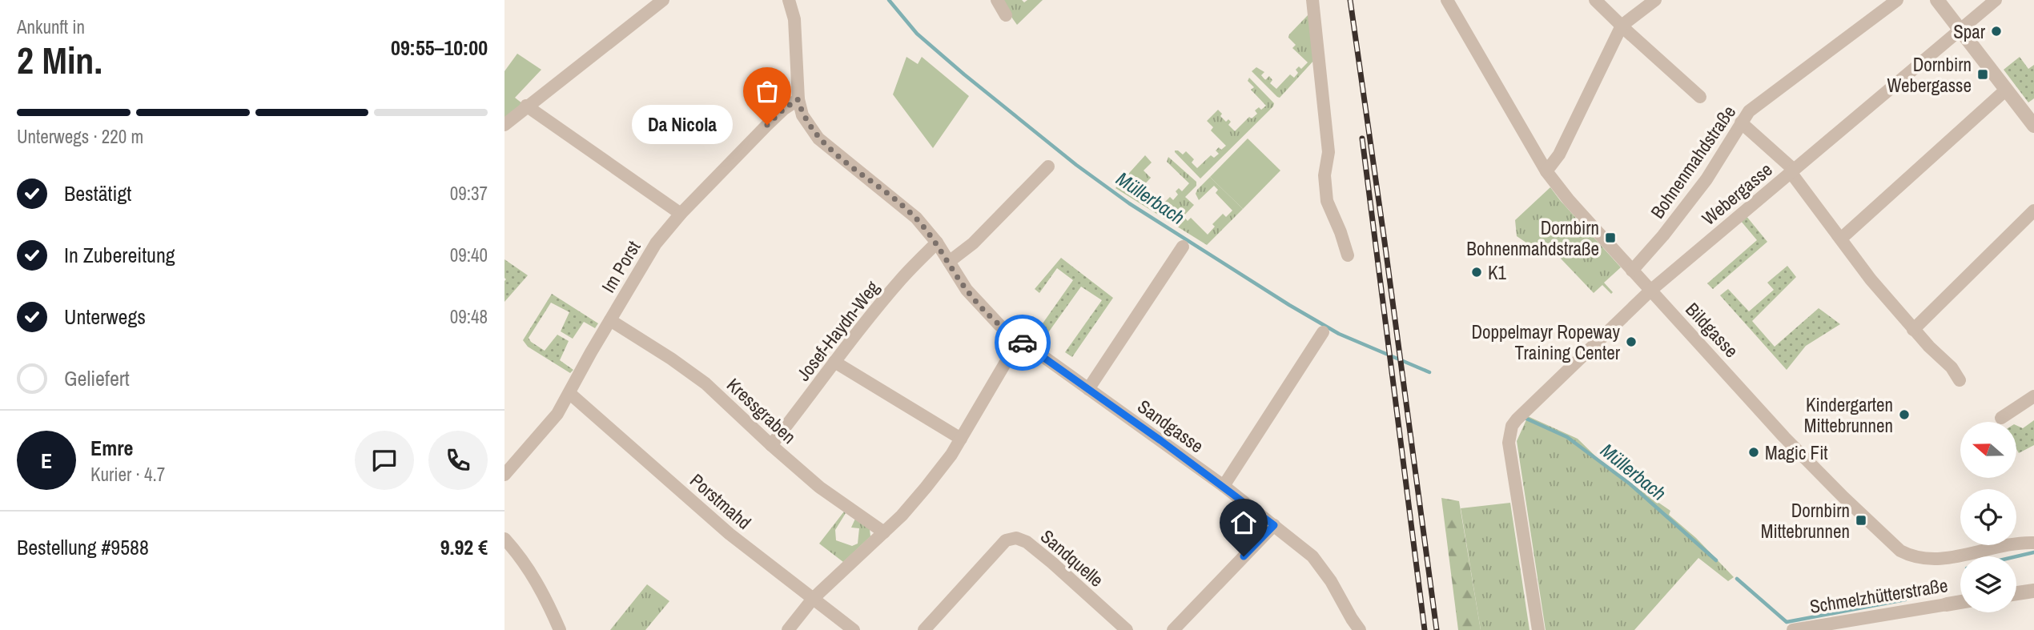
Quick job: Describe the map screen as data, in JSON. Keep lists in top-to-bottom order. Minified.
{"streets":{"street":["Bohnenmahdstraße","Webergasse","Im Porst","Bildgasse","Josef-Haydn-Weg","Kressgraben","Sandgasse","Porstmahd","Sandquelle","Schmelzhütterstraße"]},"crossings":[["Bohnenmahdstraße","Bildgasse"],["Webergasse","Bildgasse"],["Im Porst","Kressgraben"],["Im Porst","Sandgasse"],["Im Porst","Porstmahd"],["Josef-Haydn-Weg","Kressgraben"],["Josef-Haydn-Weg","Sandgasse"]],"water":["Müllerbach"],"places":{"other":["Spar","Da Nicola","K1","Doppelmayr Ropeway Training Center","Kindergarten Mittebrunnen","Magic Fit"],"transit":["Dornbirn Webergasse","Dornbirn Bohnenmahdstraße","Dornbirn Mittebrunnen"]},"north":"left","page":{"heading":["2 Min.","Ankunft in","09:55–10:00"],"panel":["Emre","Kurier · 4.7","Bestellung #9588","9.92 €"],"bar":"Unterwegs · 220 m","bubble":"Da Nicola","list":[["Bestätigt","09:37"],["In Zubereitung","09:40"],["Unterwegs","09:48"],"Geliefert"],"round":"E"}}
